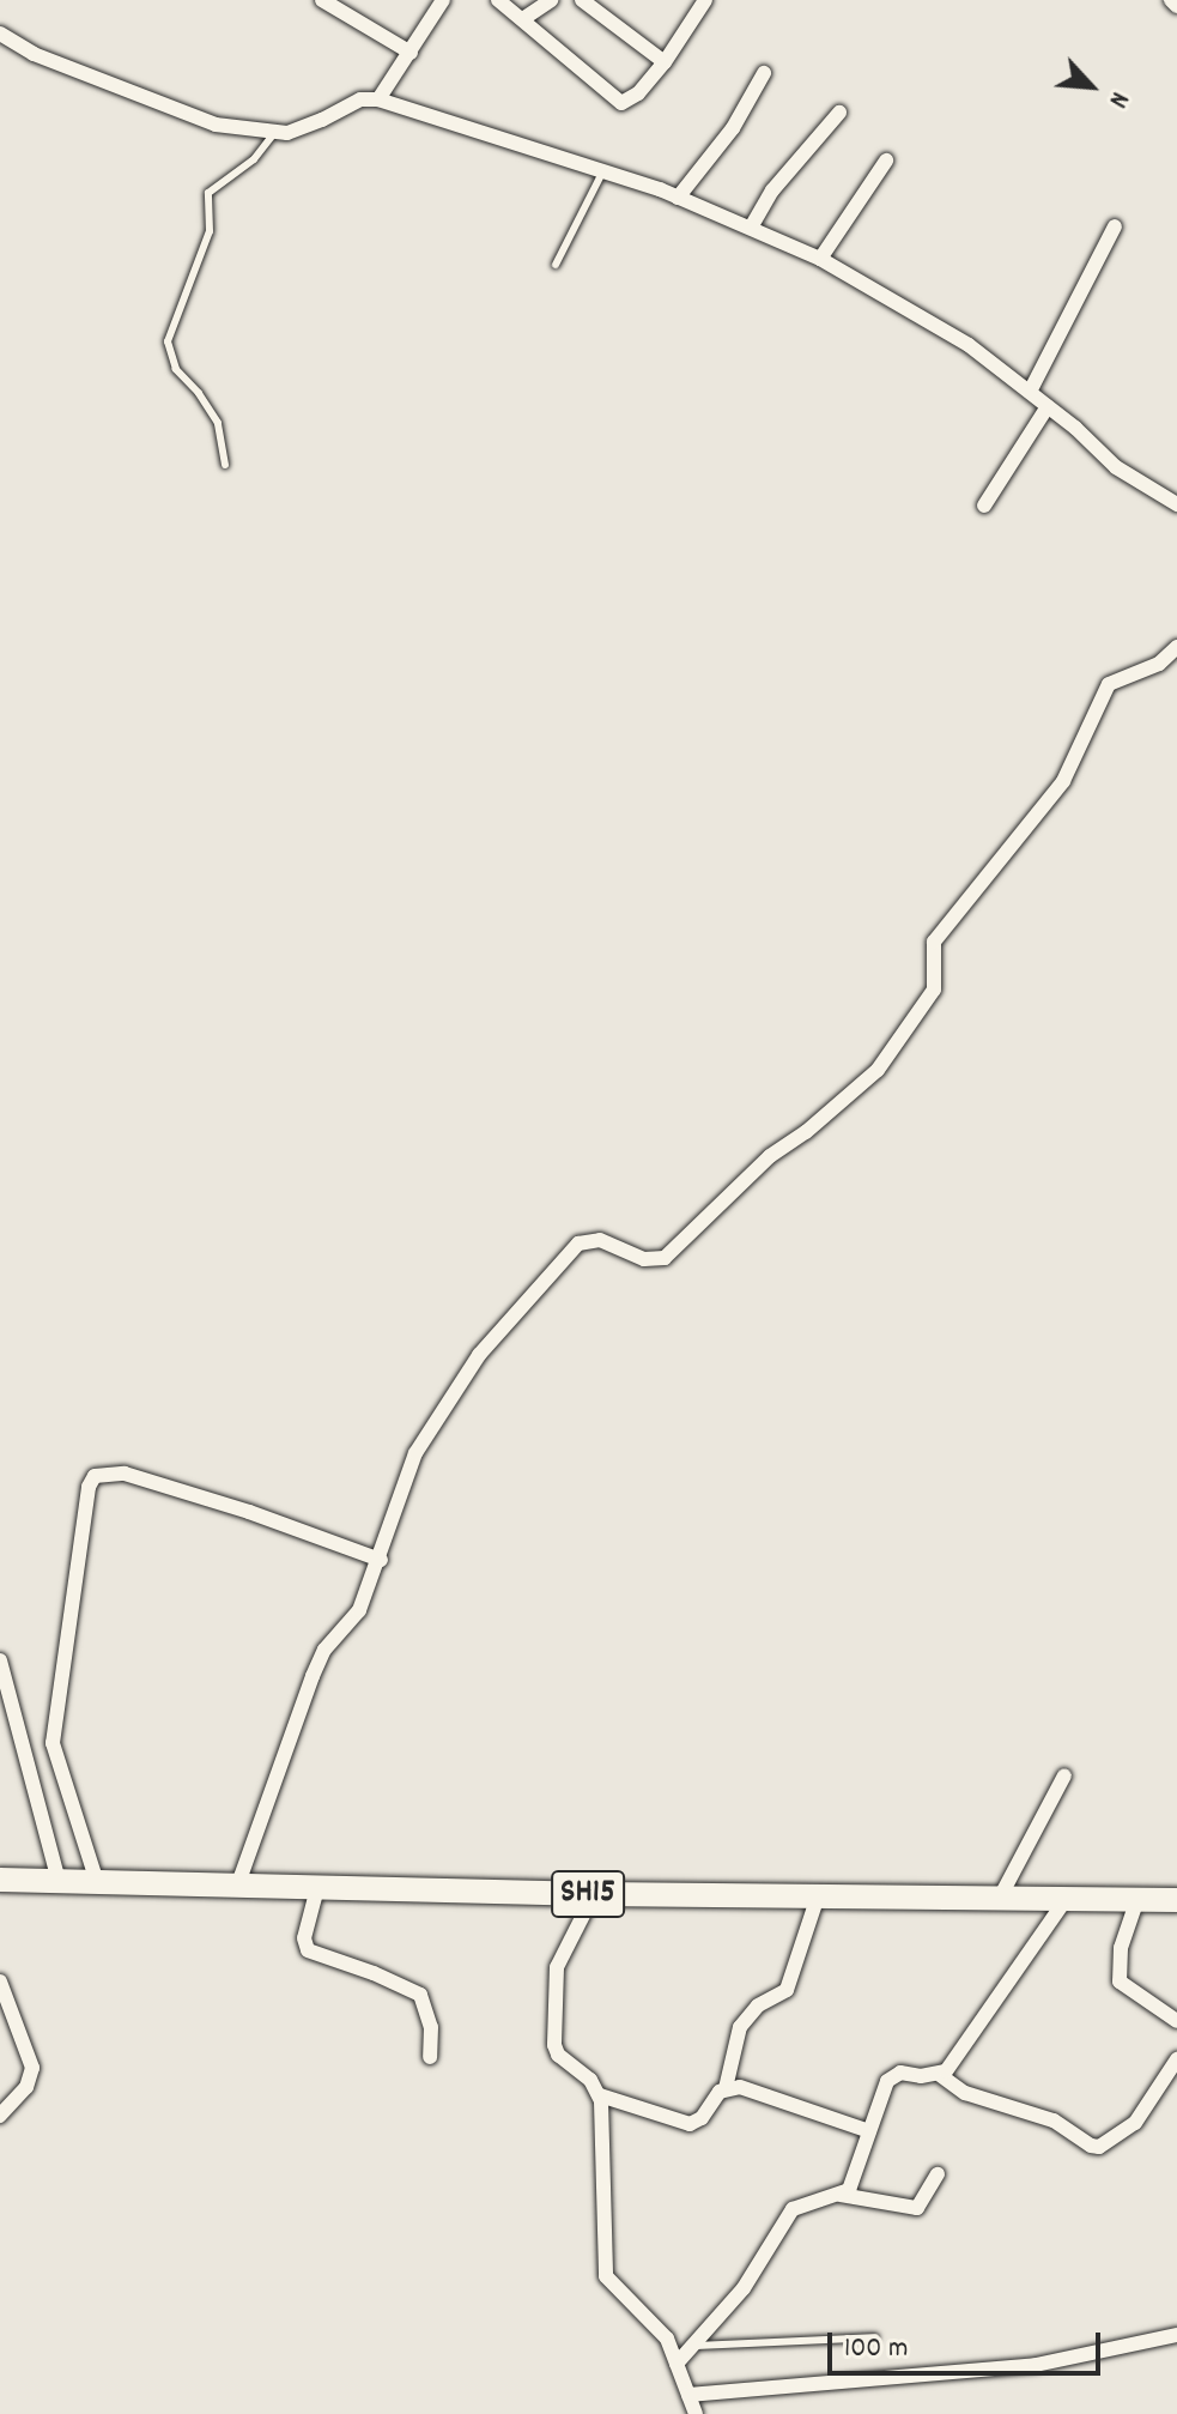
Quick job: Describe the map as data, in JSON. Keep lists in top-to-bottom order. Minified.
{"streets":{"main road":["SH15"]},"scale_bar":"100 m","north":"bottom right"}
